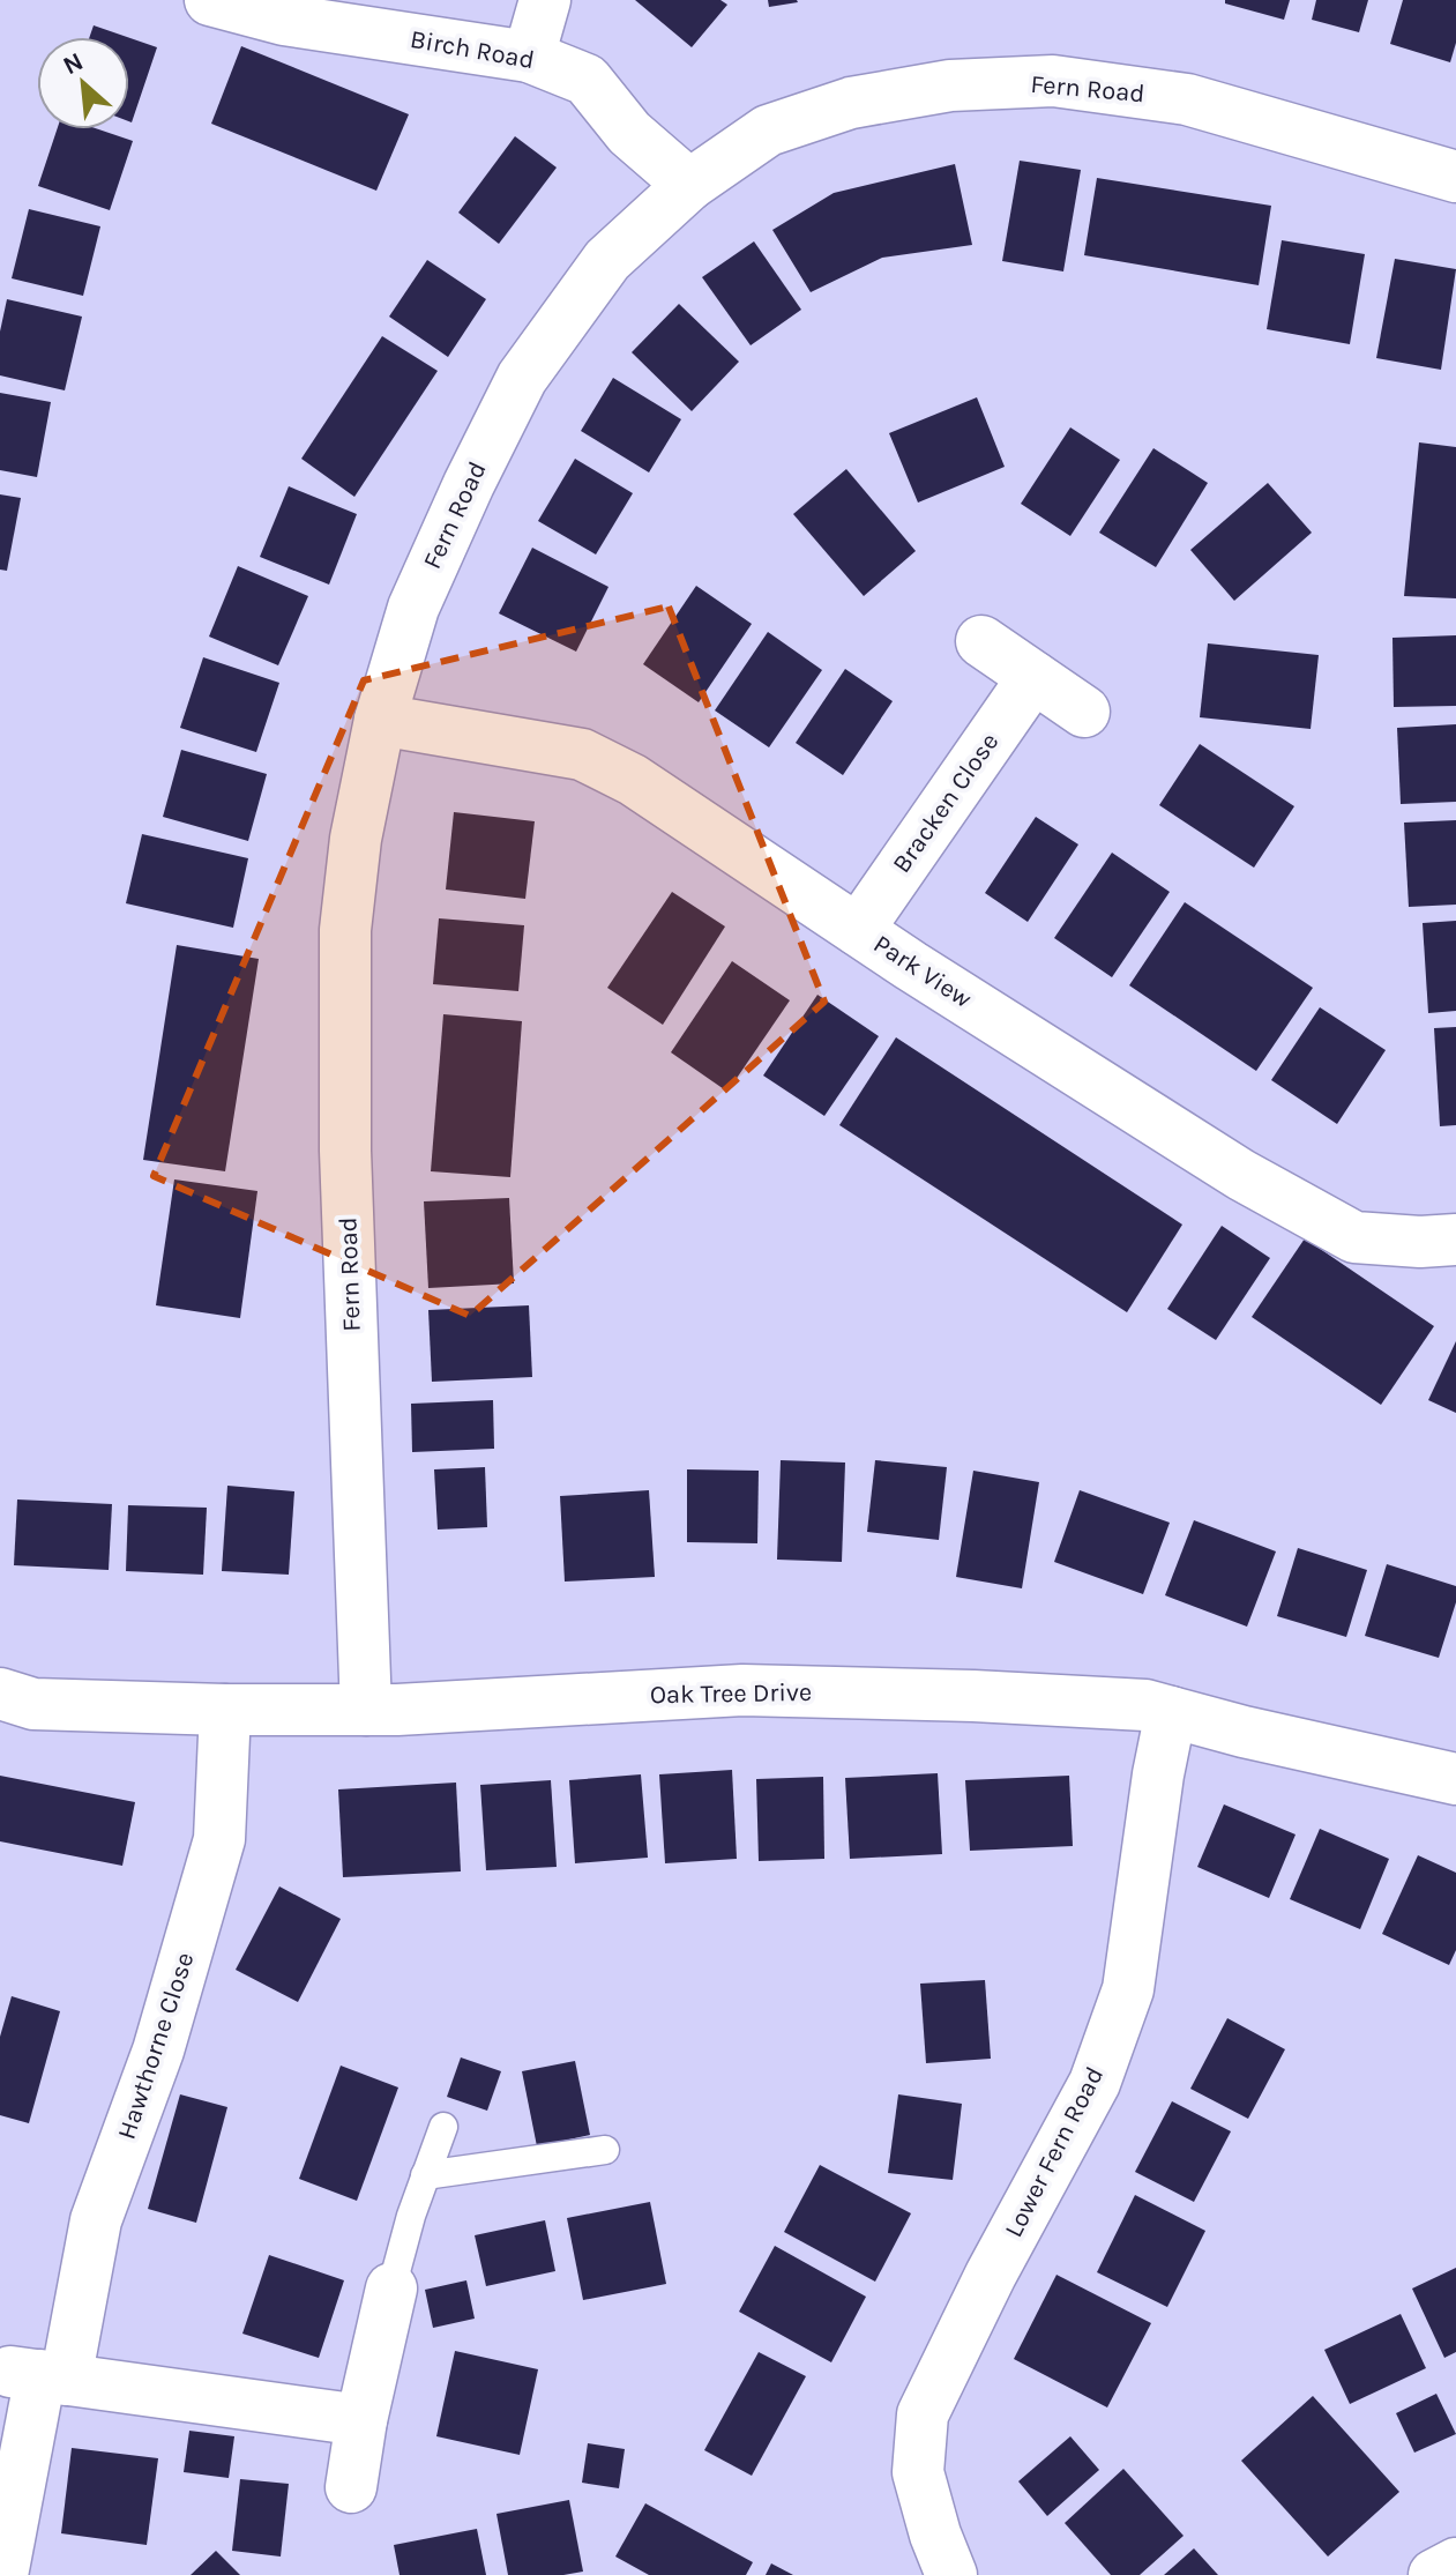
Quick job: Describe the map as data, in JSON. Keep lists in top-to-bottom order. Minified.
{"streets":{"street":["Birch Road","Fern Road","Bracken Close","Park View","Oak Tree Drive","Hawthorne Close","Lower Fern Road"]},"crossings":[["Birch Road","Fern Road"],["Fern Road","Park View"],["Fern Road","Oak Tree Drive"],["Bracken Close","Park View"],["Oak Tree Drive","Hawthorne Close"],["Oak Tree Drive","Lower Fern Road"]],"north":"top left"}
